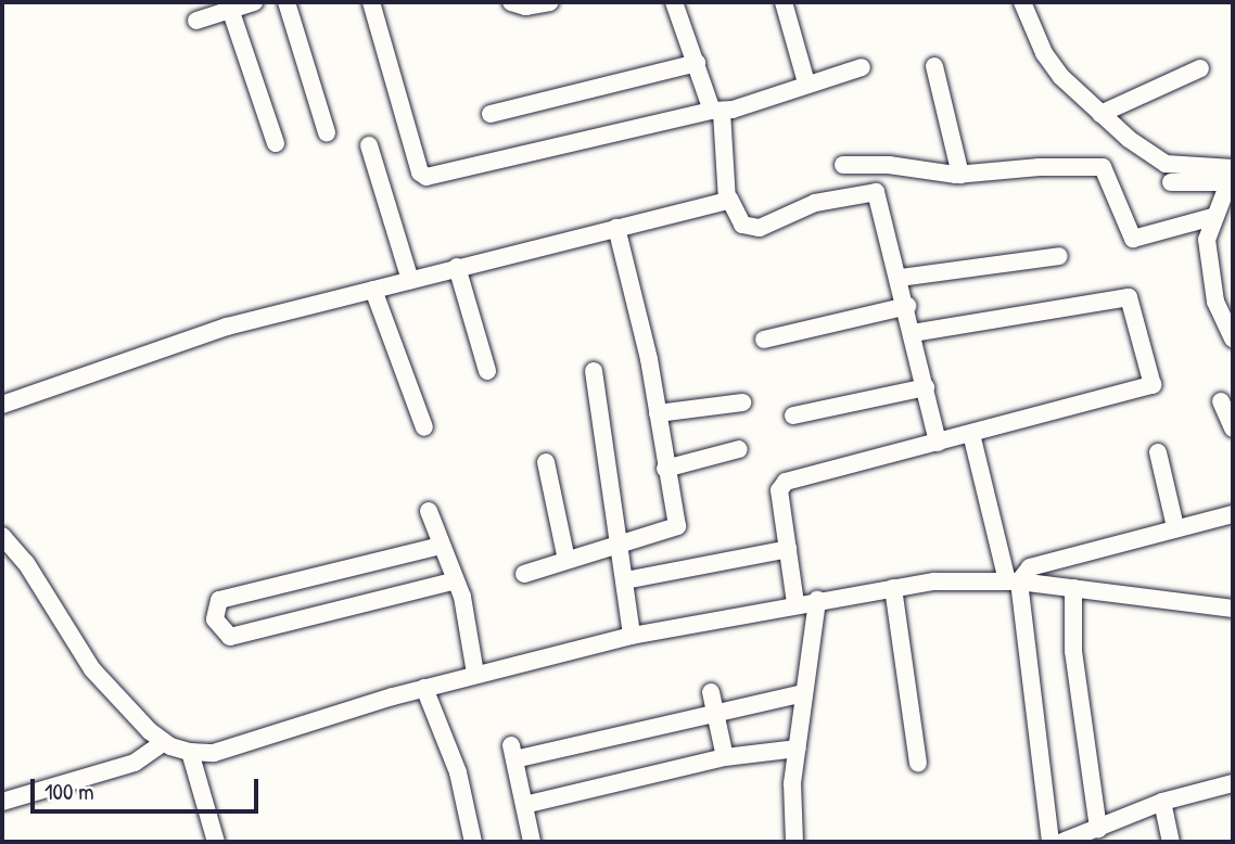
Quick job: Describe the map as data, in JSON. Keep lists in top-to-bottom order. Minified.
{"scale_bar":"100 m"}
